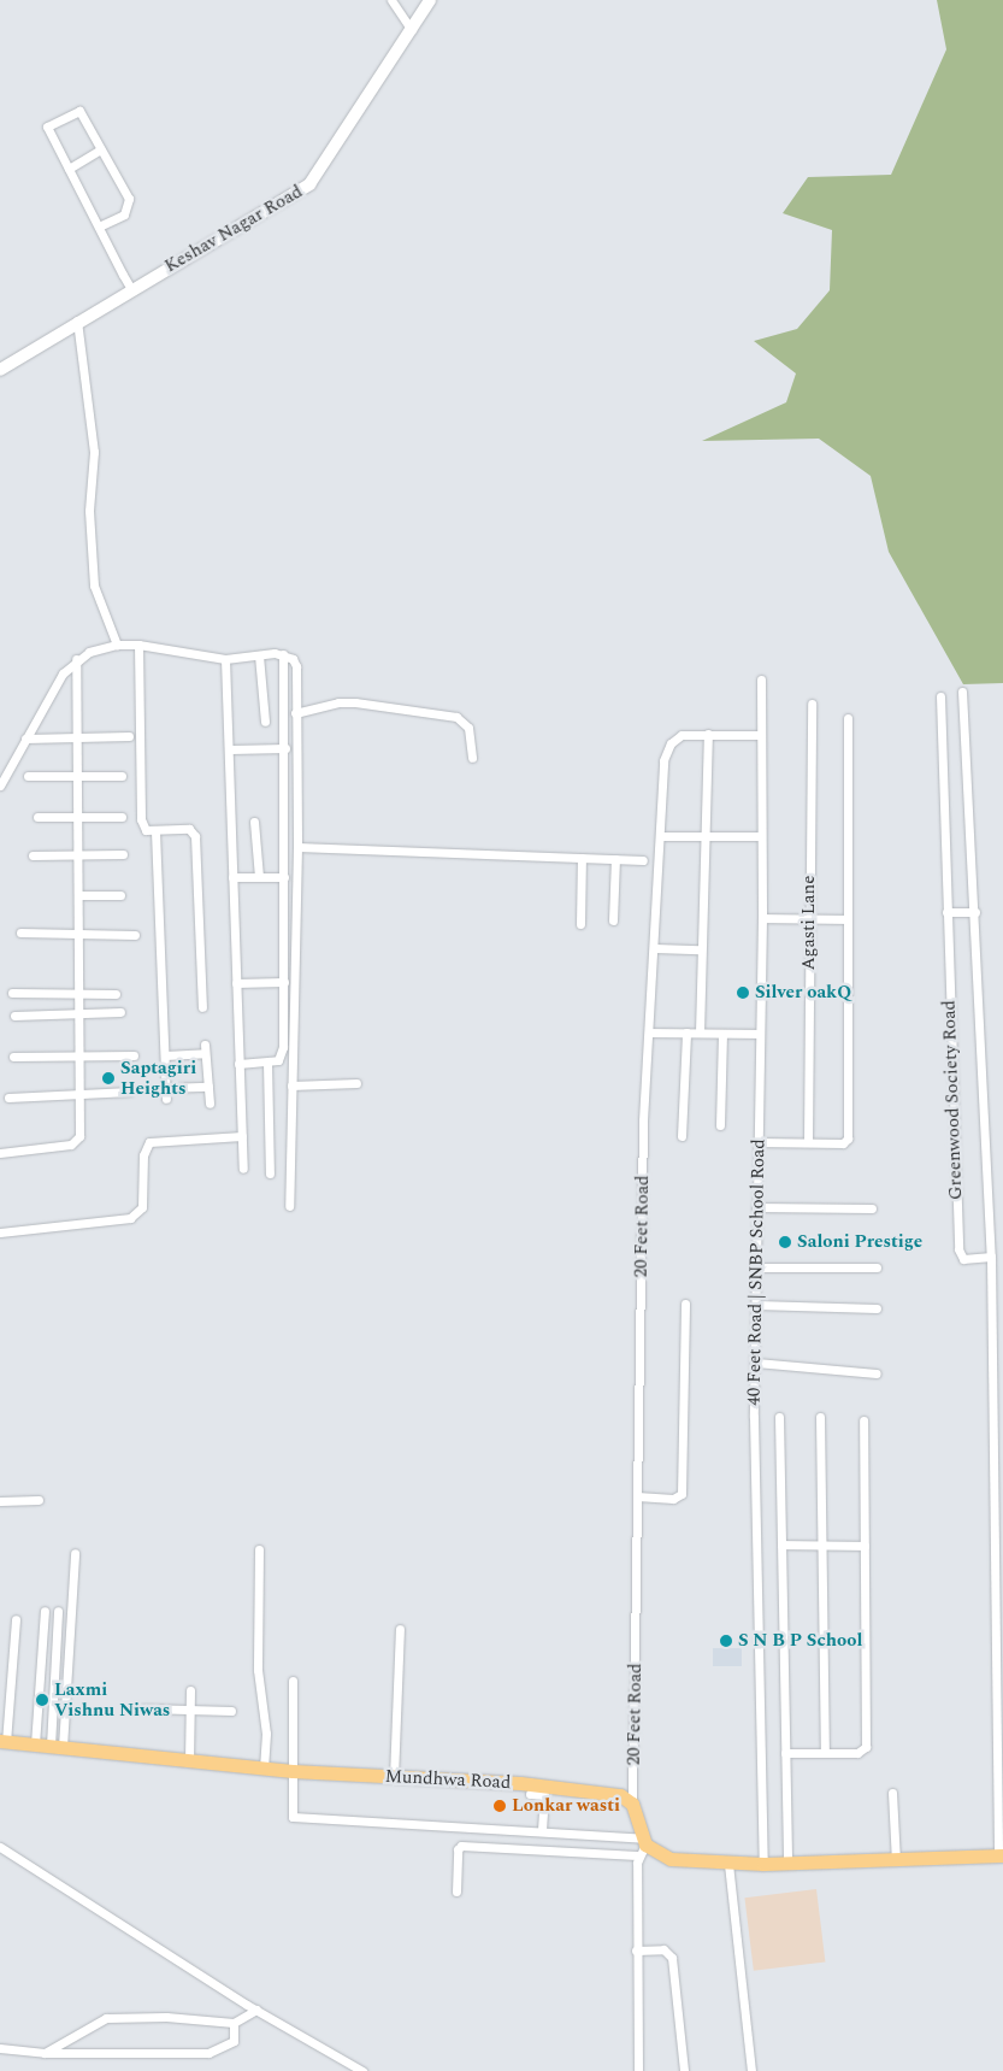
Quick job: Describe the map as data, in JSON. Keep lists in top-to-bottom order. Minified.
{"streets":{"main road":["Mundhwa Road"],"street":["Keshav Nagar Road","Agasti Lane","Greenwood Society Road","20 Feet Road","40 Feet Road | SNBP School Road"]},"crossings":[["20 Feet Road","40 Feet Road | SNBP School Road"],["20 Feet Road","Mundhwa Road"]],"places":["Silver oakQ","Saptagiri Heights","Saloni Prestige","S N B P School","Laxmi Vishnu Niwas","Lonkar wasti"]}
